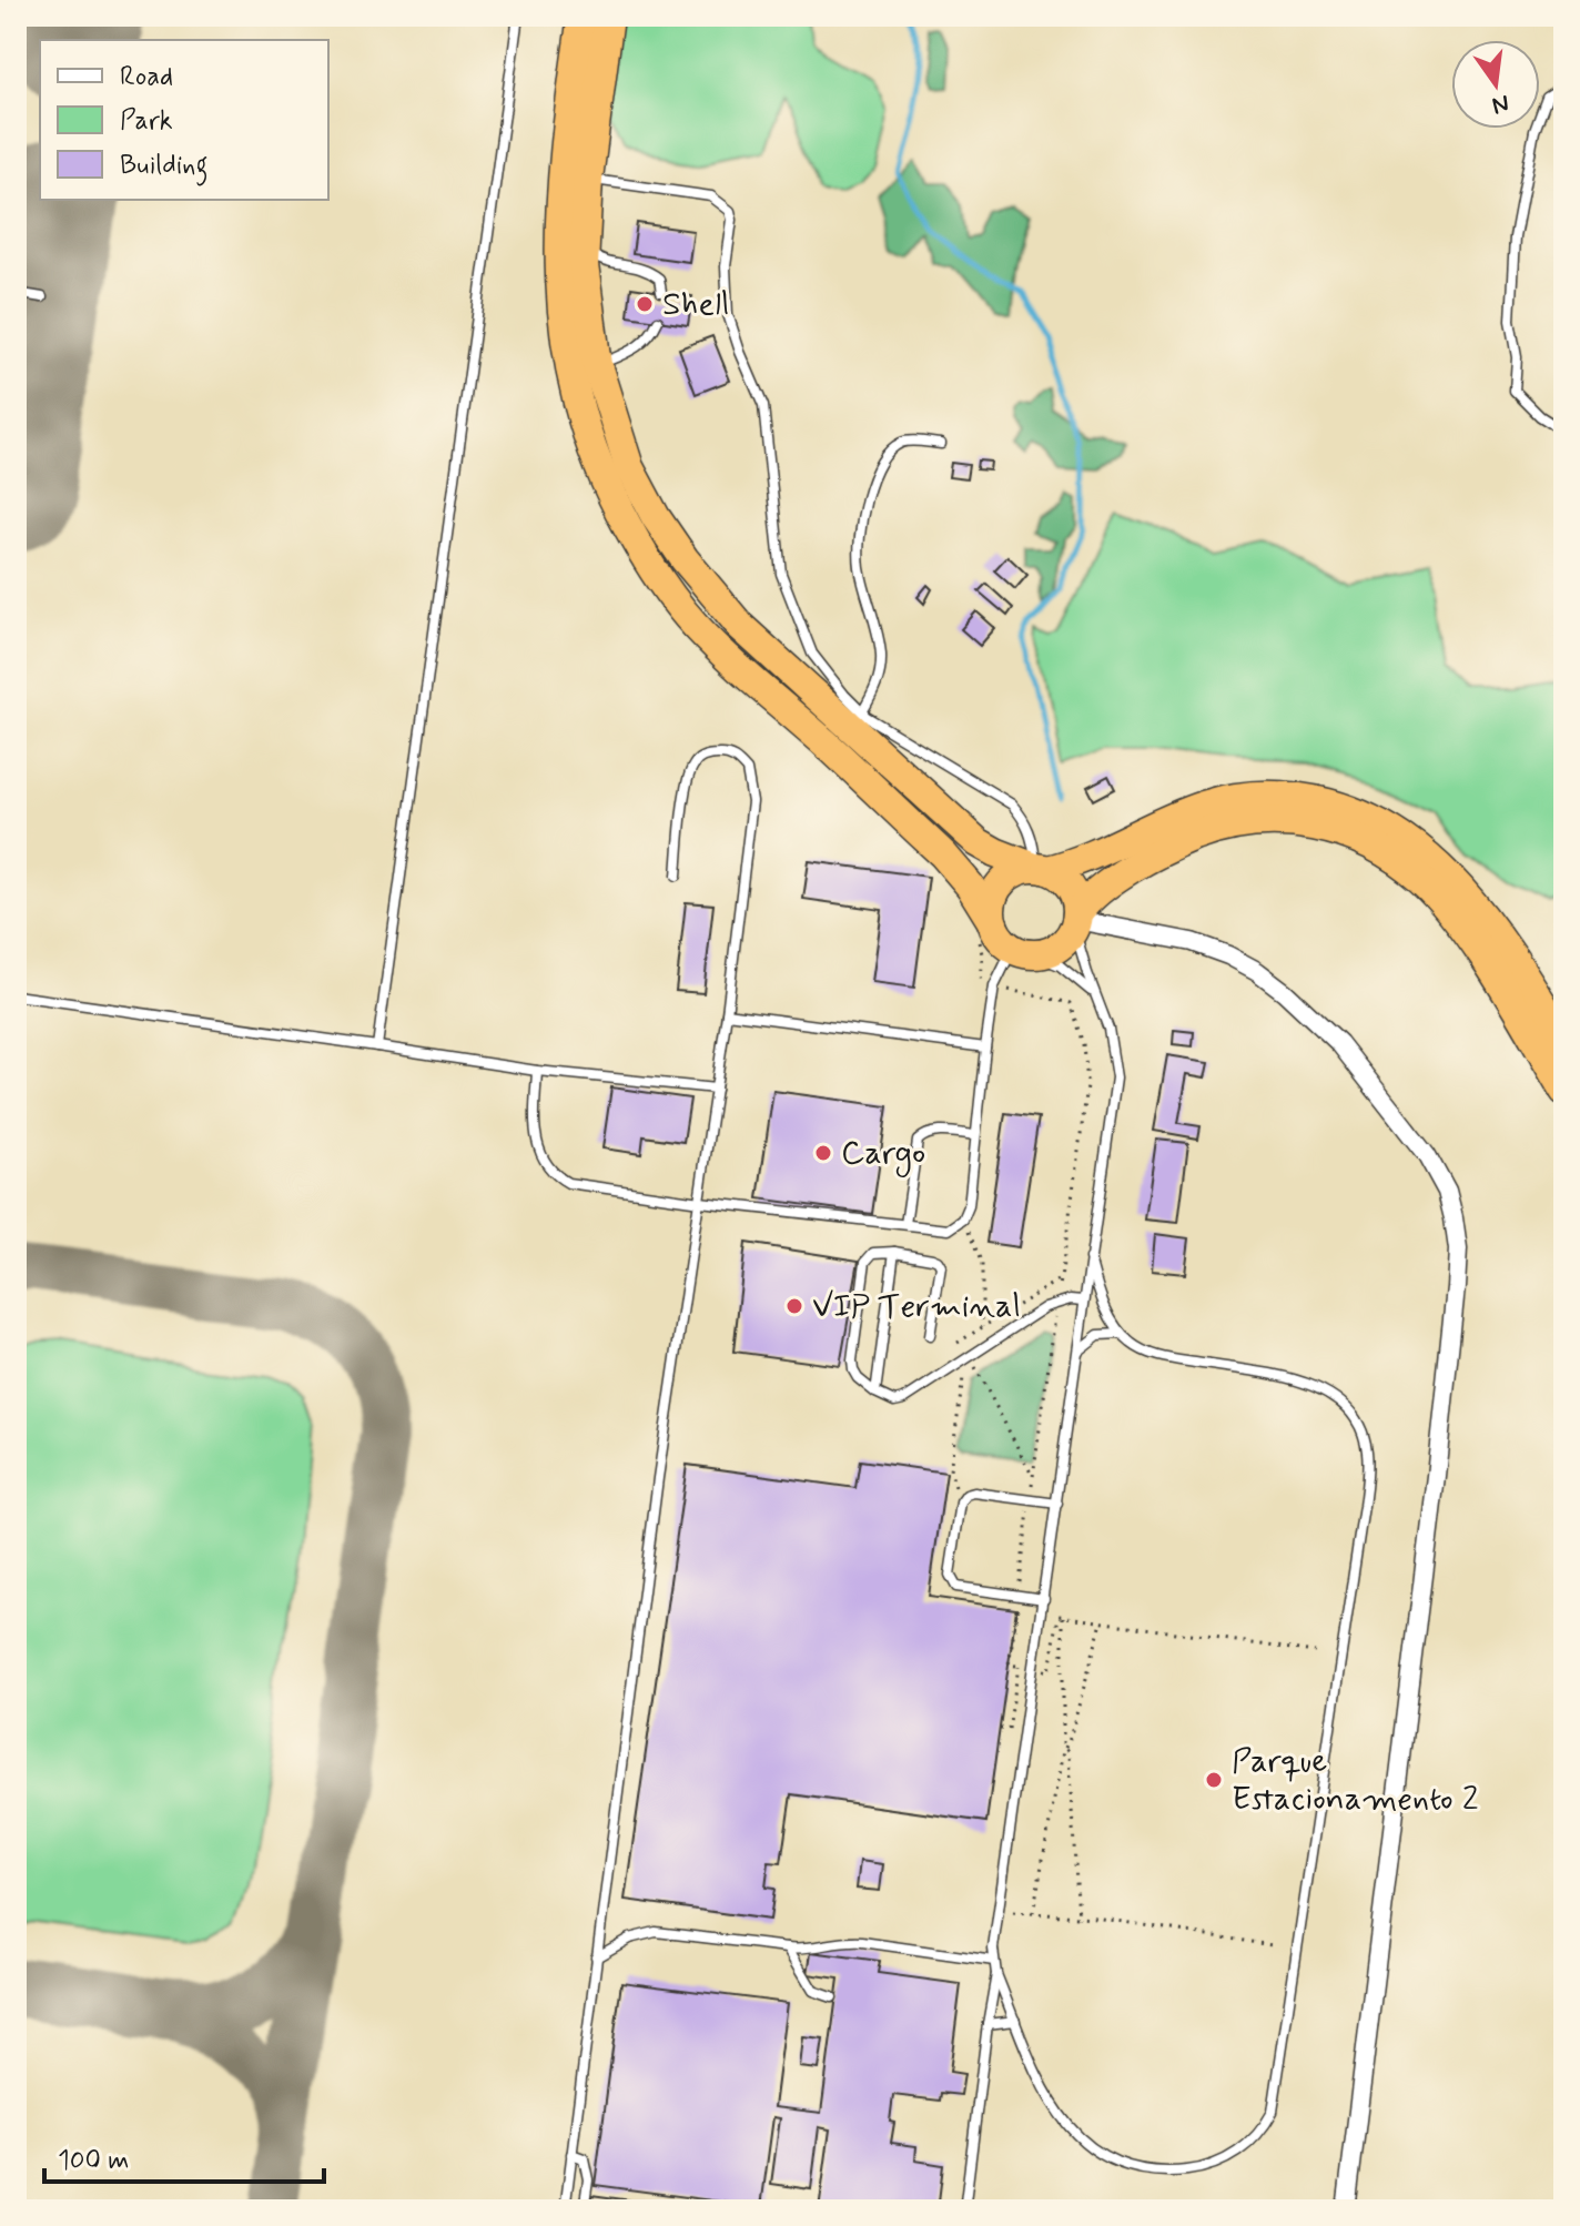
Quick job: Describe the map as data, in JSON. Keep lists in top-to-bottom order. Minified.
{"places":["Shell","Cargo","VIP Terminal","Parque Estacionamento 2"],"legend":["Road","Park","Building"],"scale_bar":"100 m","north":"bottom"}
